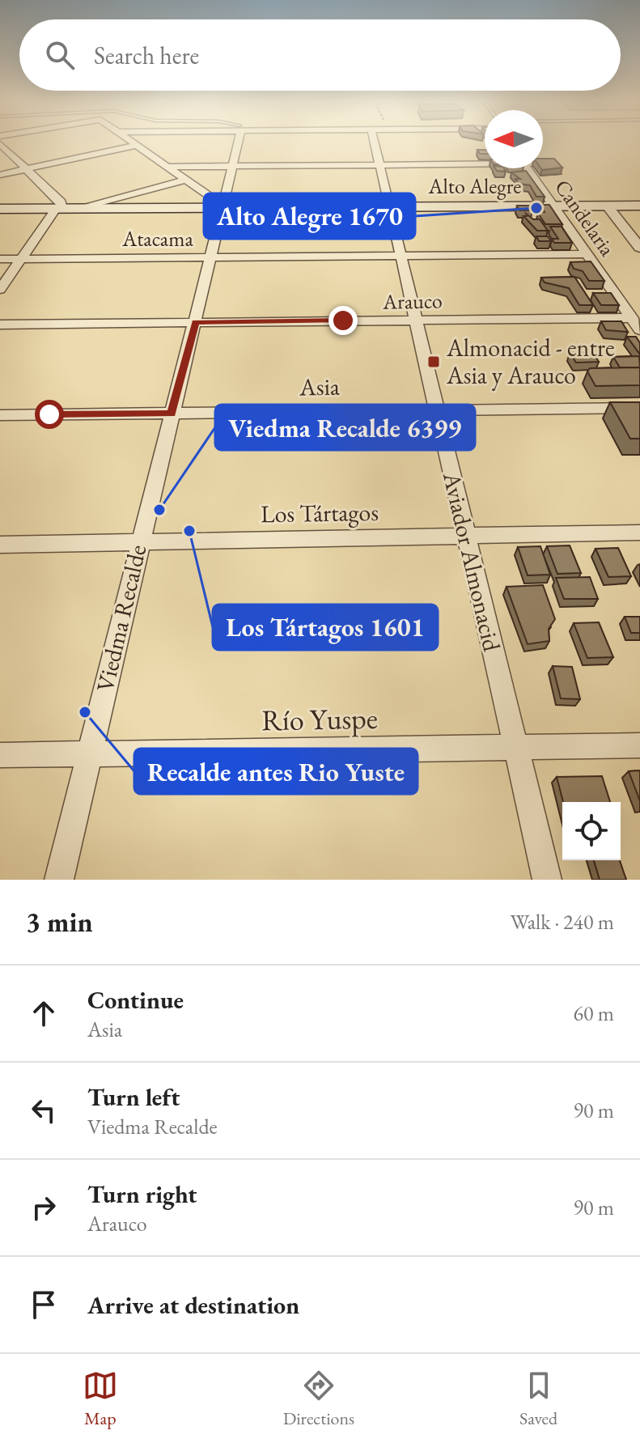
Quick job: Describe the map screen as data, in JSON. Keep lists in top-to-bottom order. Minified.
{"streets":{"main road":["Alto Alegre"],"street":["Candelaria","Atacama","Arauco","Asia","Los Tártagos","Aviador Almonacid","Viedma Recalde","Río Yuspe"]},"crossings":[["Alto Alegre","Candelaria"],["Alto Alegre","Aviador Almonacid"],["Alto Alegre","Viedma Recalde"],["Candelaria","Atacama"],["Candelaria","Arauco"],["Atacama","Aviador Almonacid"],["Atacama","Viedma Recalde"],["Arauco","Aviador Almonacid"],["Arauco","Viedma Recalde"],["Asia","Aviador Almonacid"],["Asia","Viedma Recalde"],["Los Tártagos","Aviador Almonacid"],["Los Tártagos","Viedma Recalde"],["Aviador Almonacid","Río Yuspe"],["Viedma Recalde","Río Yuspe"]],"places":{"other":["Alto Alegre 1670","Viedma Recalde 6399","Los Tártagos 1601","Recalde antes Rio Yuste"],"transit":["Almonacid - entre Asia y Arauco"]},"north":"left","page":{"search":"Search here","heading":["3 min","Walk · 240 m"],"list":[["Continue","Asia","60 m"],["Turn left","Viedma Recalde","90 m"],["Turn right","Arauco","90 m"],"Arrive at destination"],"nav":["Map","Directions","Saved"]}}
